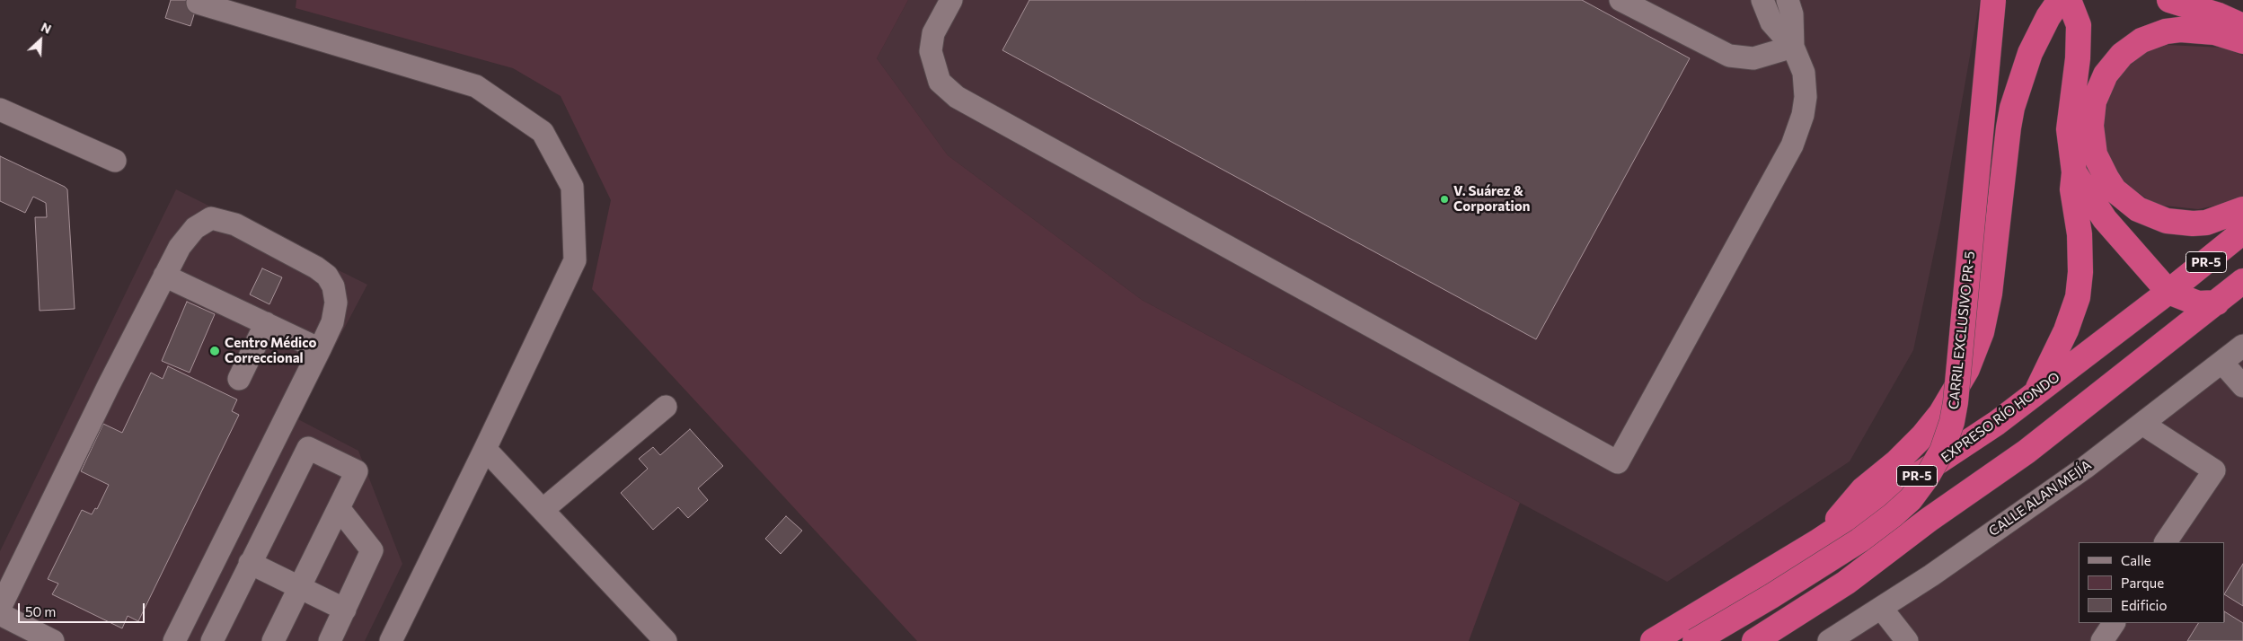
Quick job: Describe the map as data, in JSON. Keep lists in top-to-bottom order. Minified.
{"streets":{"highway":["PR-5","CARRIL EXCLUSIVO PR-5","EXPRESO RÍO HONDO"],"street":["CALLE ALAN MEJÍA"]},"places":["V. Suárez & Corporation","Centro Médico Correccional"],"legend":["Calle","Parque","Edificio"],"scale_bar":"50 m","north":"top right"}
